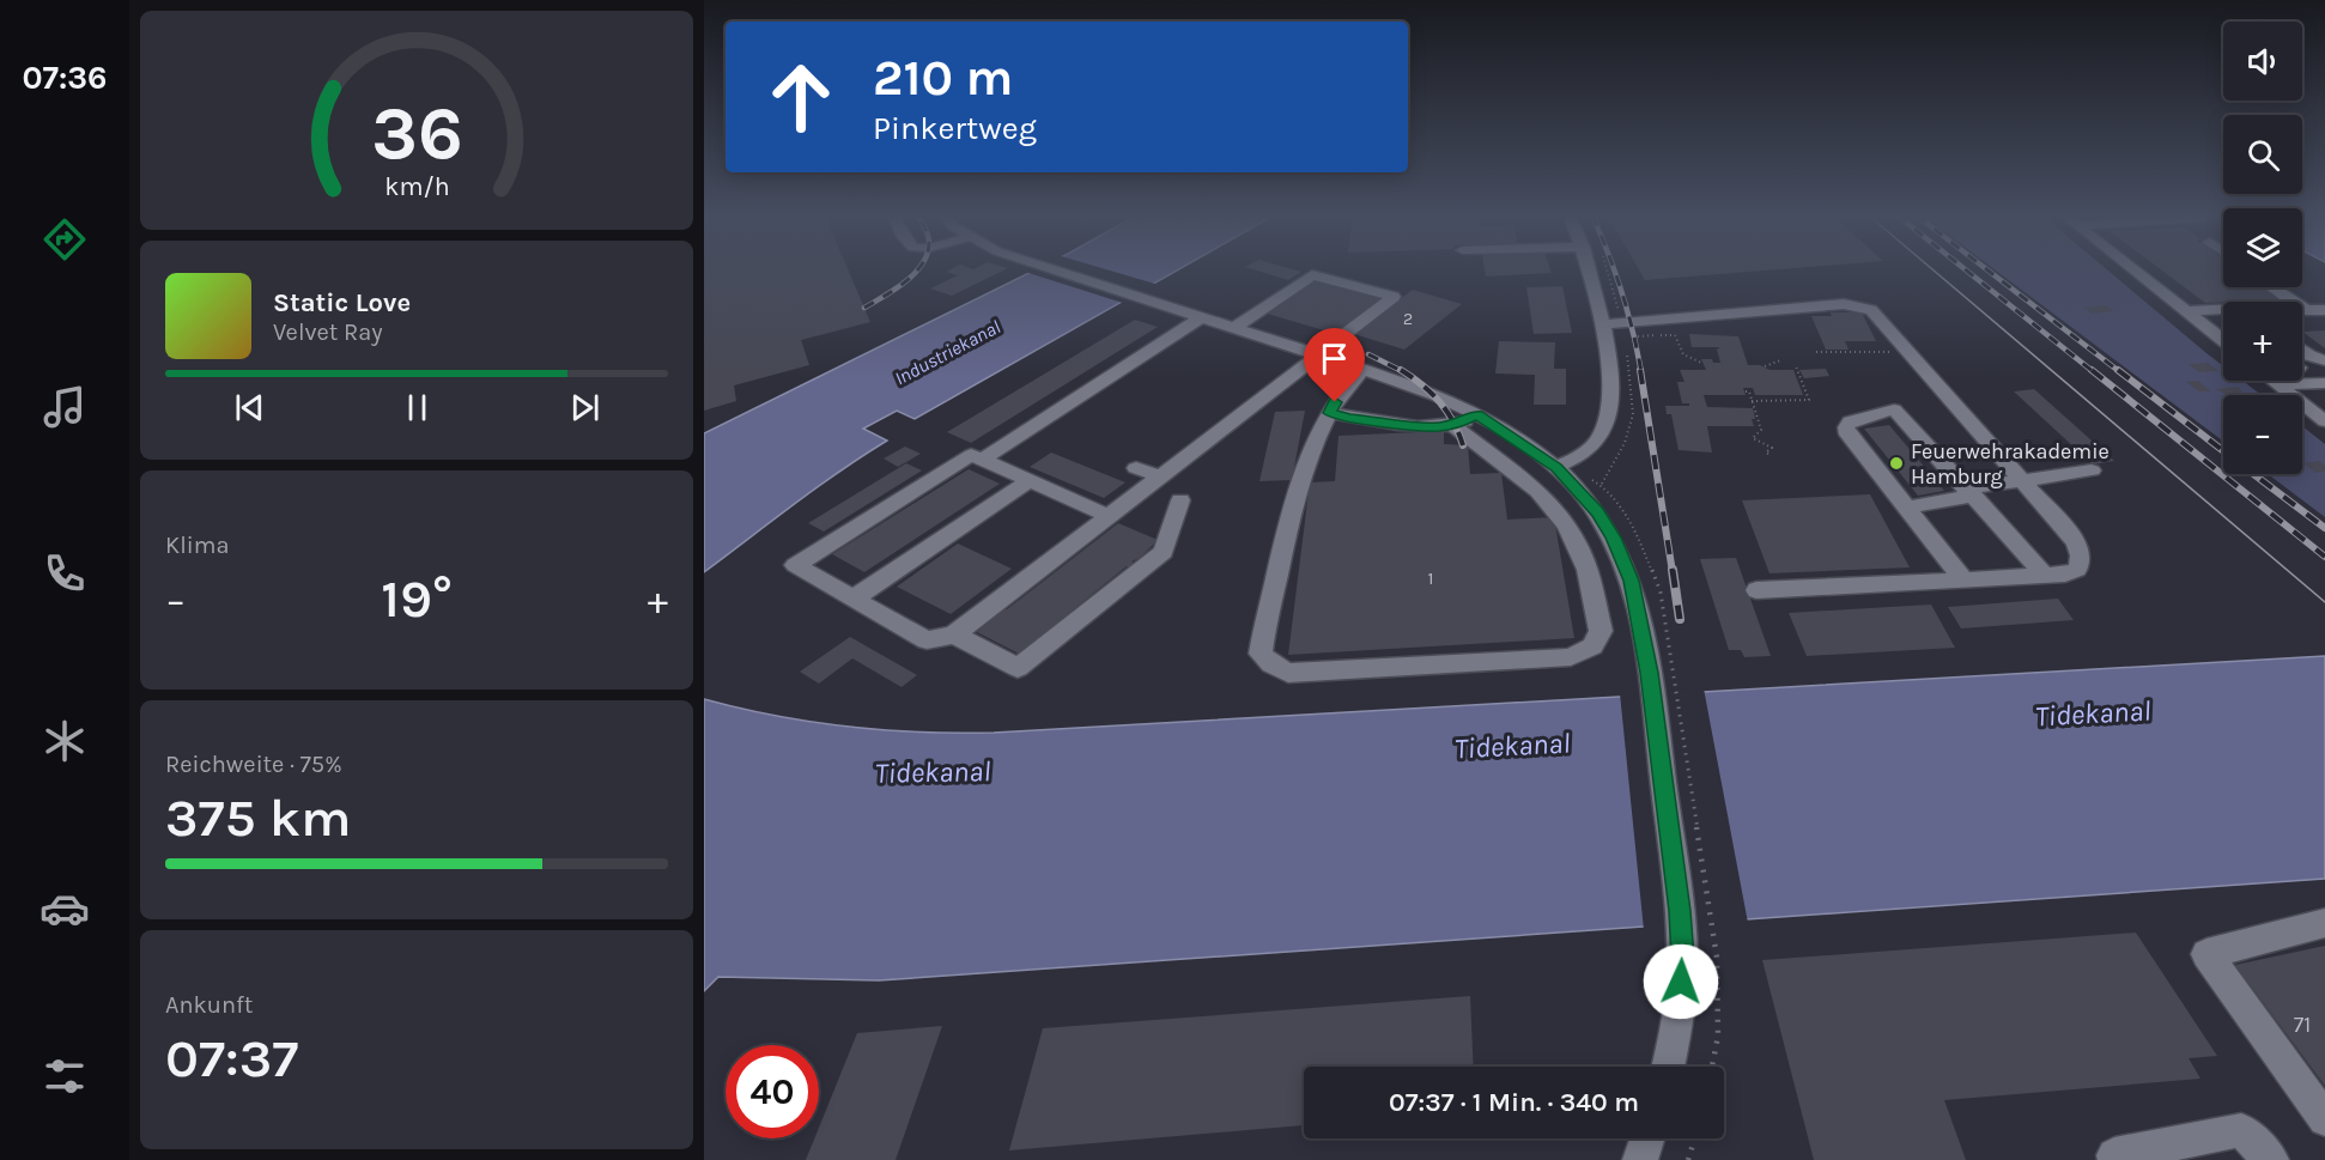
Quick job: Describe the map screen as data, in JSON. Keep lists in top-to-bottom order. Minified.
{"water":["Industriekanal","Tidekanal"],"places":["Feuerwehrakademie Hamburg"],"house_numbers":["2","1","71"],"page":{"tabs":"07:36","map_buttons":["+","−"],"turn":["210 m","Pinkertweg"],"song":["Static Love","Velvet Ray"],"tile":["Klima",["Reichweite · 75%","375 km"],["Ankunft","07:37"]],"heat":["−","19°","+"],"limit":"40","trip":"07:37 · 1 Min. · 340 m","gauge":["36","km/h"]}}
